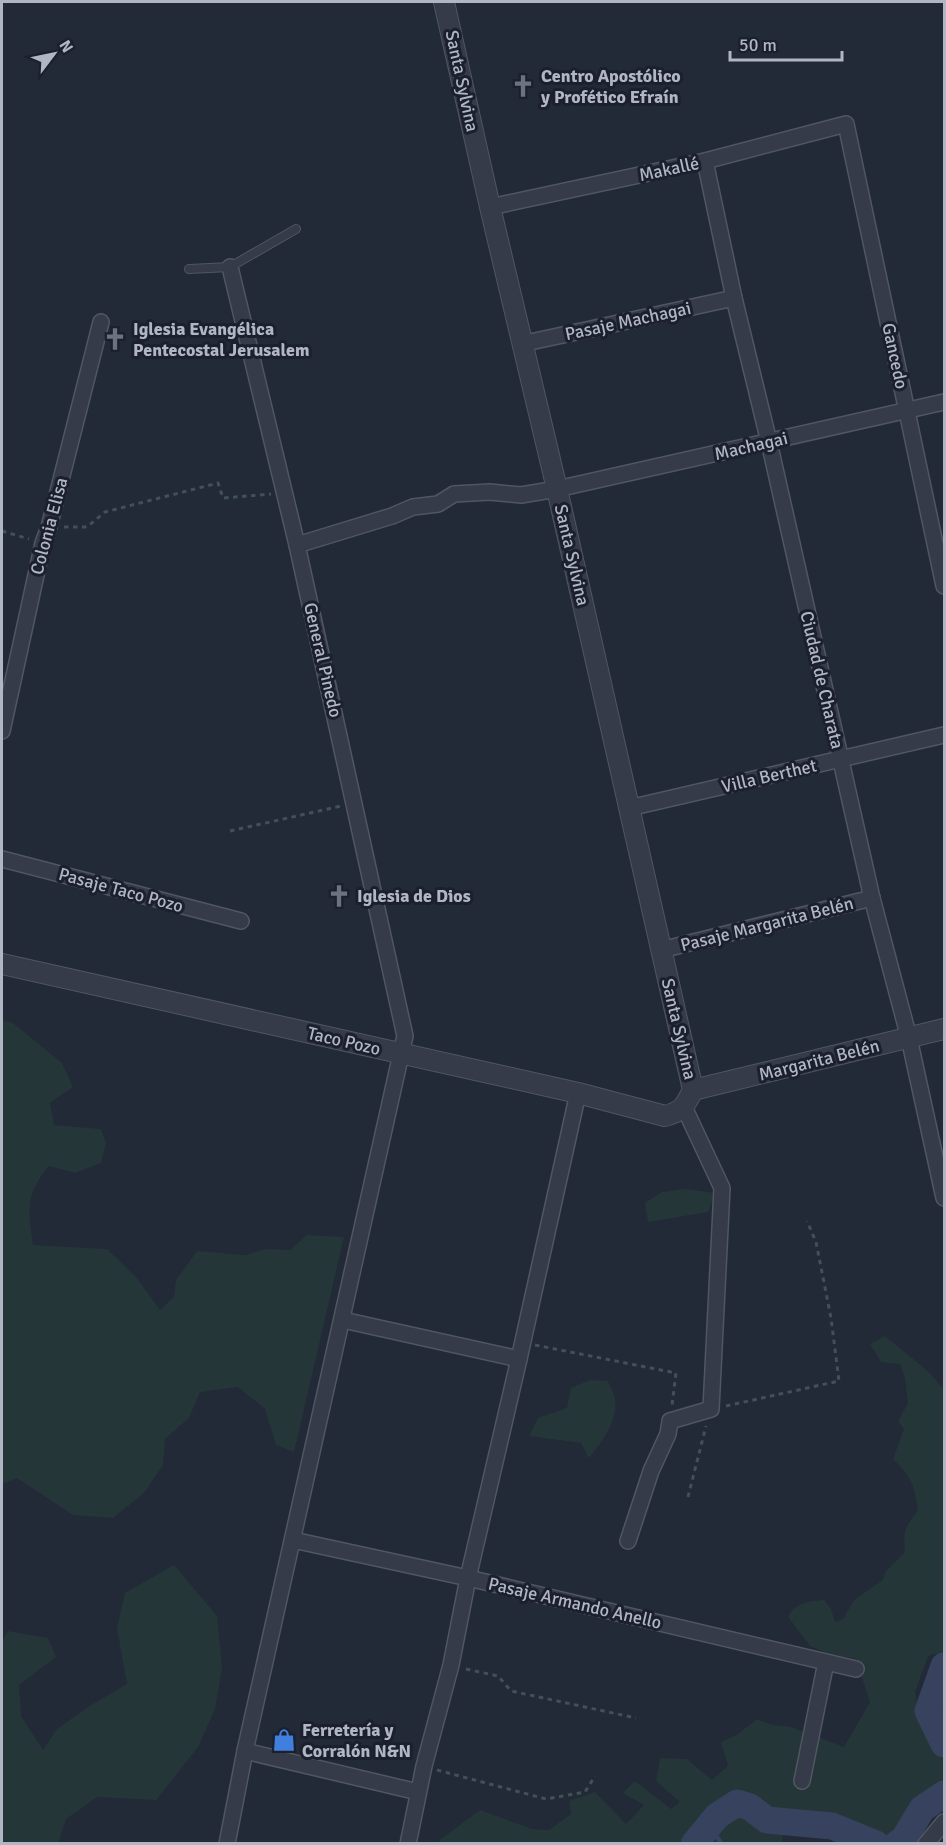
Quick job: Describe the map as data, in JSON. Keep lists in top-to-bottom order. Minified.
{"streets":{"street":["Santa Sylvina","Makallé","Pasaje Machagai","Gancedo","Machagai","Colonia Elisa","General Pinedo","Ciudad de Charata","Villa Berthet","Pasaje Taco Pozo","Pasaje Margarita Belén","Taco Pozo","Margarita Belén","Pasaje Armando Anello"]},"crossings":[["Santa Sylvina","Makallé"],["Santa Sylvina","Pasaje Machagai"],["Santa Sylvina","Machagai"],["Santa Sylvina","Villa Berthet"],["Santa Sylvina","Pasaje Margarita Belén"],["Santa Sylvina","Taco Pozo"],["Santa Sylvina","Margarita Belén"],["Makallé","Gancedo"],["Makallé","Ciudad de Charata"],["Pasaje Machagai","Ciudad de Charata"],["Gancedo","Machagai"],["Machagai","General Pinedo"],["Machagai","Ciudad de Charata"],["General Pinedo","Taco Pozo"],["General Pinedo","Pasaje Armando Anello"],["Ciudad de Charata","Villa Berthet"],["Ciudad de Charata","Pasaje Margarita Belén"],["Ciudad de Charata","Margarita Belén"],["Taco Pozo","Margarita Belén"]],"places":{"church":["Centro Apostólico y Profético Efraín","Iglesia Evangélica Pentecostal Jerusalem","Iglesia de Dios"],"shop":["Ferretería y Corralón N&N"]},"scale_bar":"50 m","north":"top right"}
